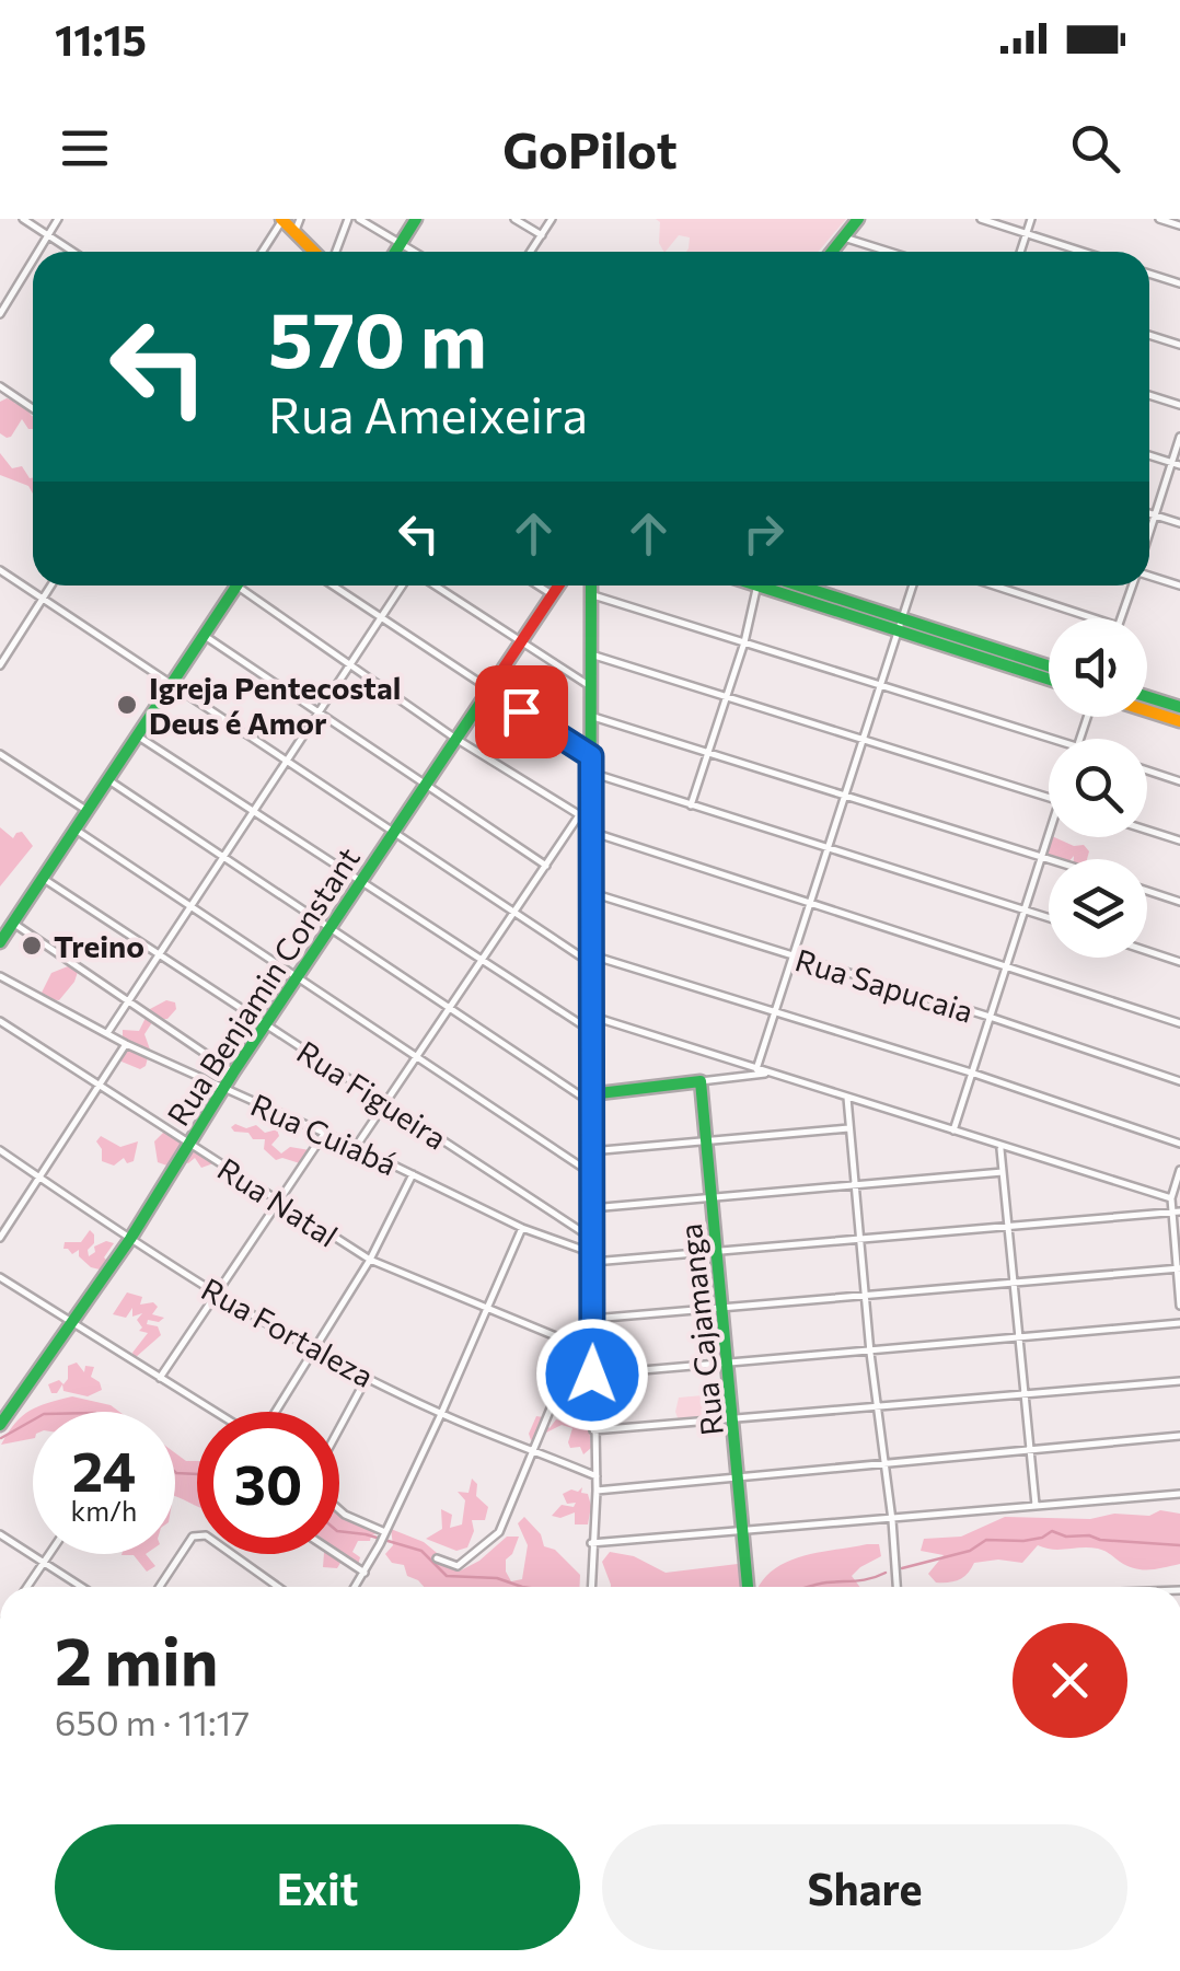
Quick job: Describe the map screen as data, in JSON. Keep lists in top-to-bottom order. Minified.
{"streets":{"street":["Rua Sapucaia","Rua Benjamin Constant","Rua Figueira","Rua Cuiabá","Rua Natal","Rua Cajamanga","Rua Fortaleza"]},"crossings":[["Rua Benjamin Constant","Rua Figueira"],["Rua Benjamin Constant","Rua Cuiabá"],["Rua Benjamin Constant","Rua Natal"],["Rua Benjamin Constant","Rua Fortaleza"]],"places":["Igreja Pentecostal Deus é Amor","Treino"],"page":{"status":"11:15","header":"GoPilot","turn":["570 m","Rua Ameixeira"],"speed":"24 km/h","limit":"30","heading":["2 min","650 m · 11:17"],"buttons":["Exit","Share"]}}
